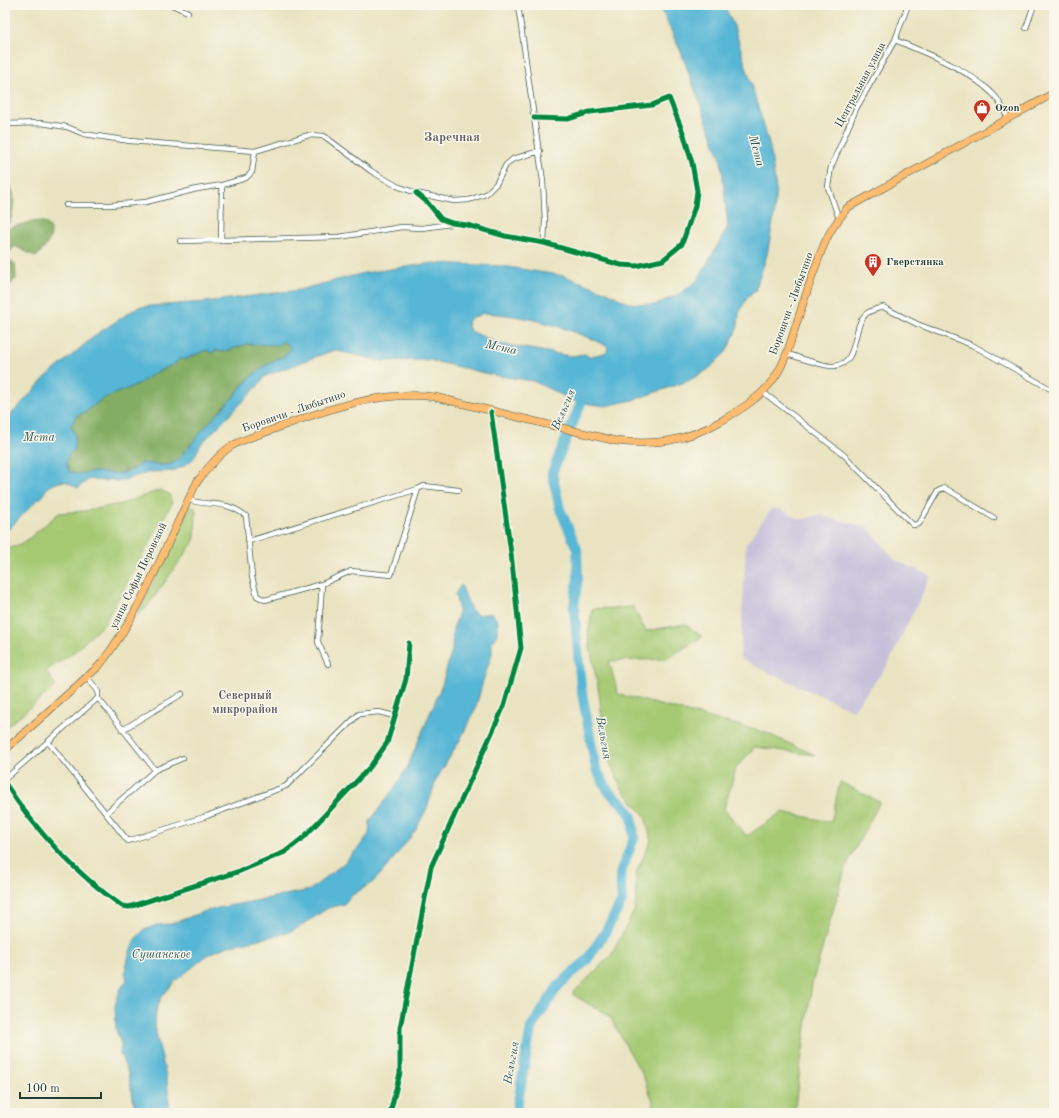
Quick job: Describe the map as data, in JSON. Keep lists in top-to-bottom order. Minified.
{"streets":{"main road":["Боровичи - Любытино","улица Софьи Перовской"],"street":["Центральная улица"]},"crossings":[["Центральная улица","Боровичи - Любытино"],["Боровичи - Любытино","улица Софьи Перовской"]],"districts":["Заречная","Северный микрорайон"],"water":["Мста","Вельгия","Сушанское"],"places":{"shop":["Ozon"],"building":["Гверстянка"]},"scale_bar":"100 m"}
